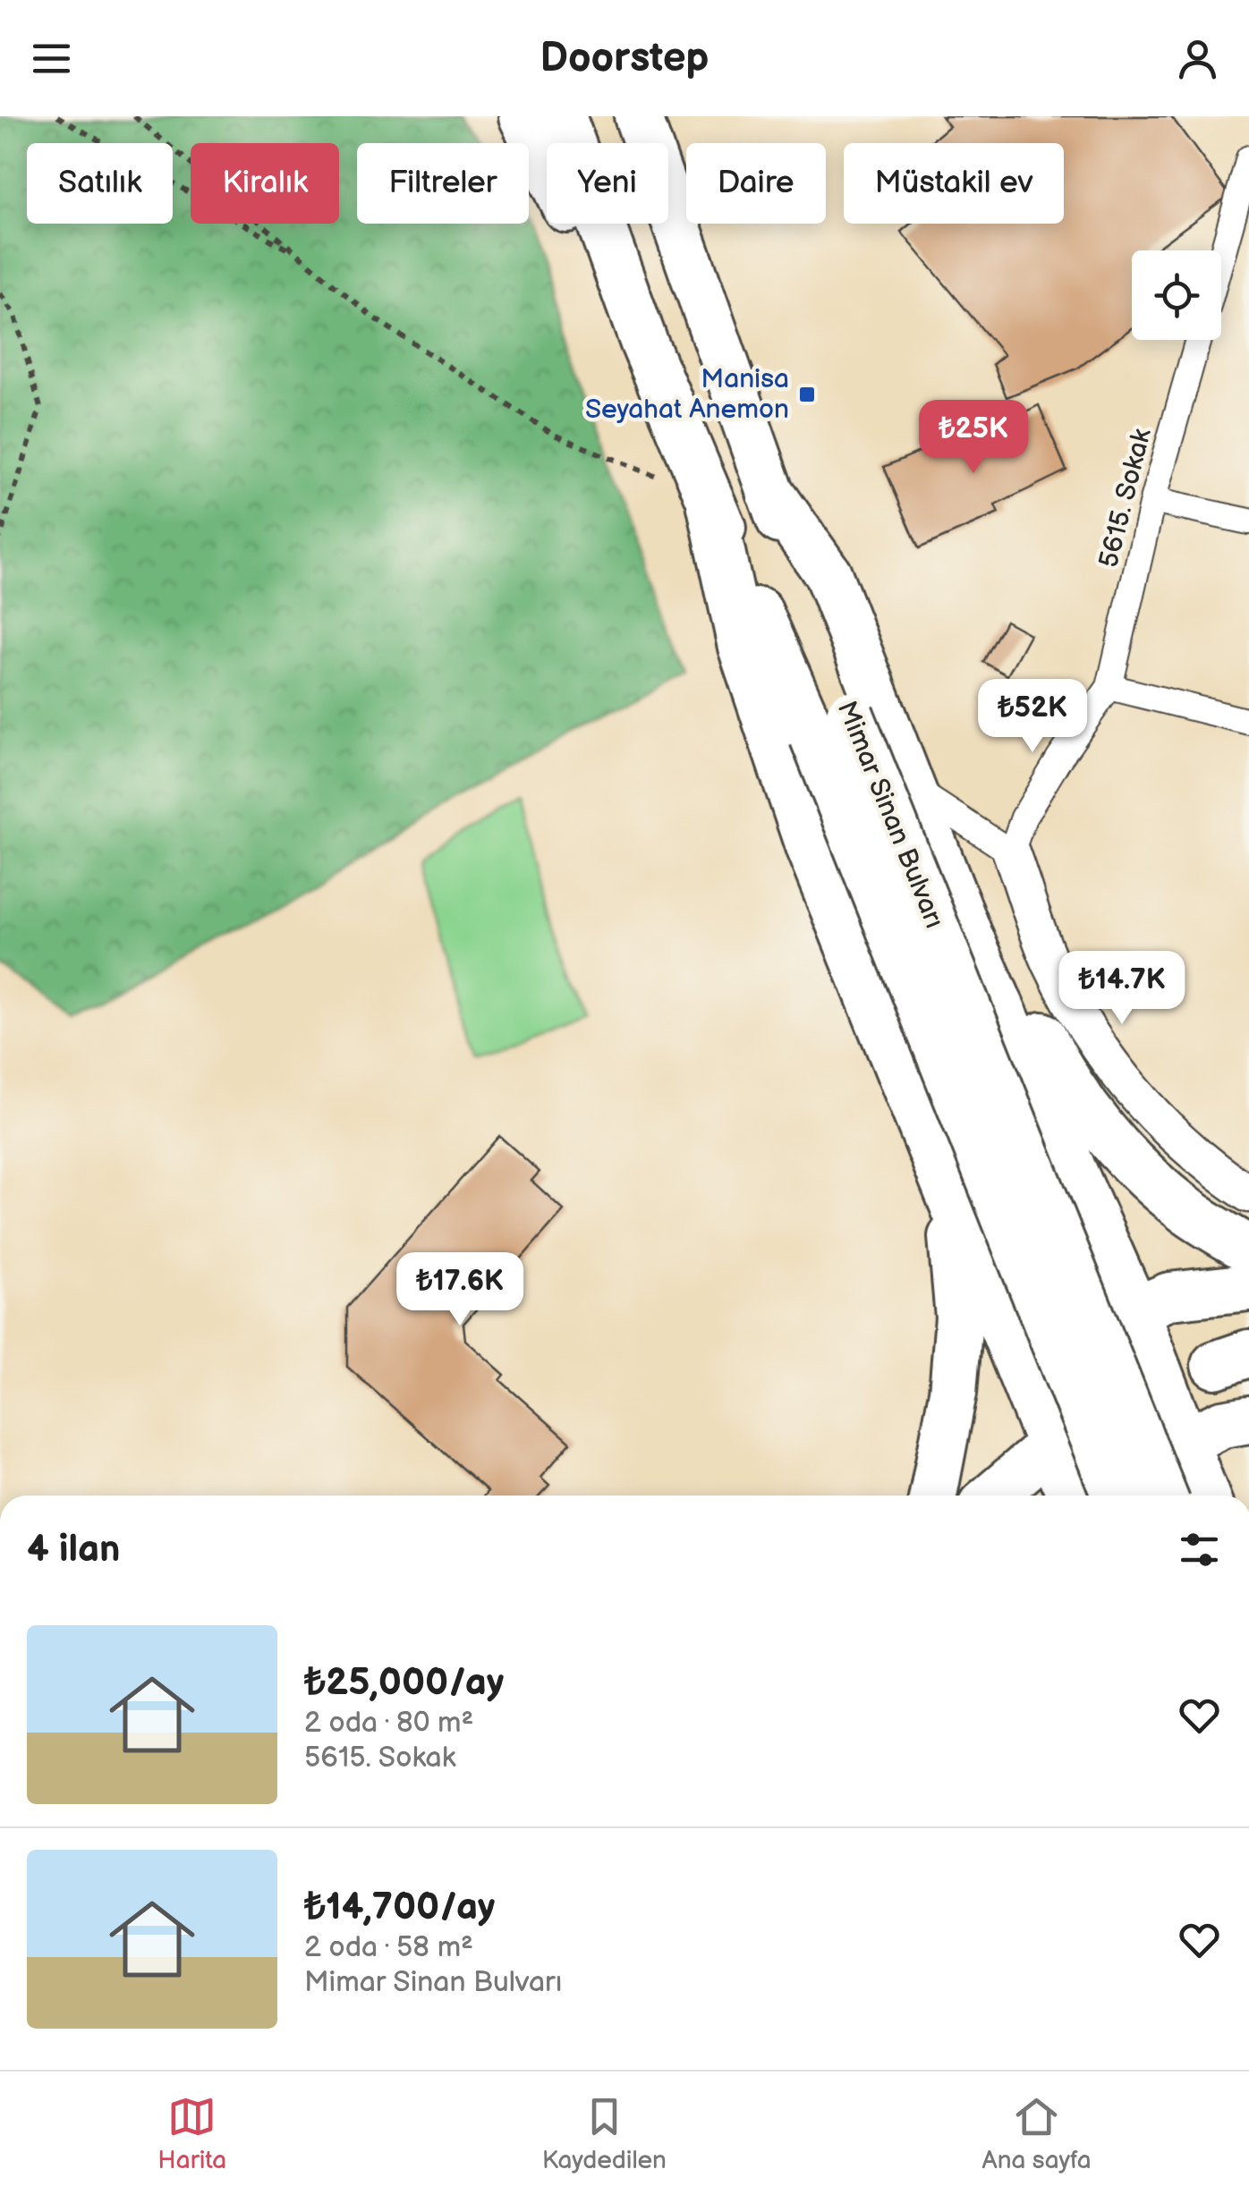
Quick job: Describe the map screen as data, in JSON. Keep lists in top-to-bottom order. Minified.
{"streets":{"highway":["Mimar Sinan Bulvarı"],"street":["5615. Sokak"]},"places":{"transit":["Manisa Seyahat Anemon"]},"page":{"header":"Doorstep","chip":["Satılık","Kiralık","Filtreler","Yeni","Daire","Müstakil ev"],"price":["₺25K","₺52K","₺14.7K","₺17.6K"],"heading":"4 ilan","list":[{"name":"₺25,000/ay","note":"2 oda · 80 m² · 5615. Sokak"},{"name":"₺14,700/ay","note":"2 oda · 58 m² · Mimar Sinan Bulvarı"}],"tabs":["Harita","Kaydedilen","Ana sayfa"]}}
